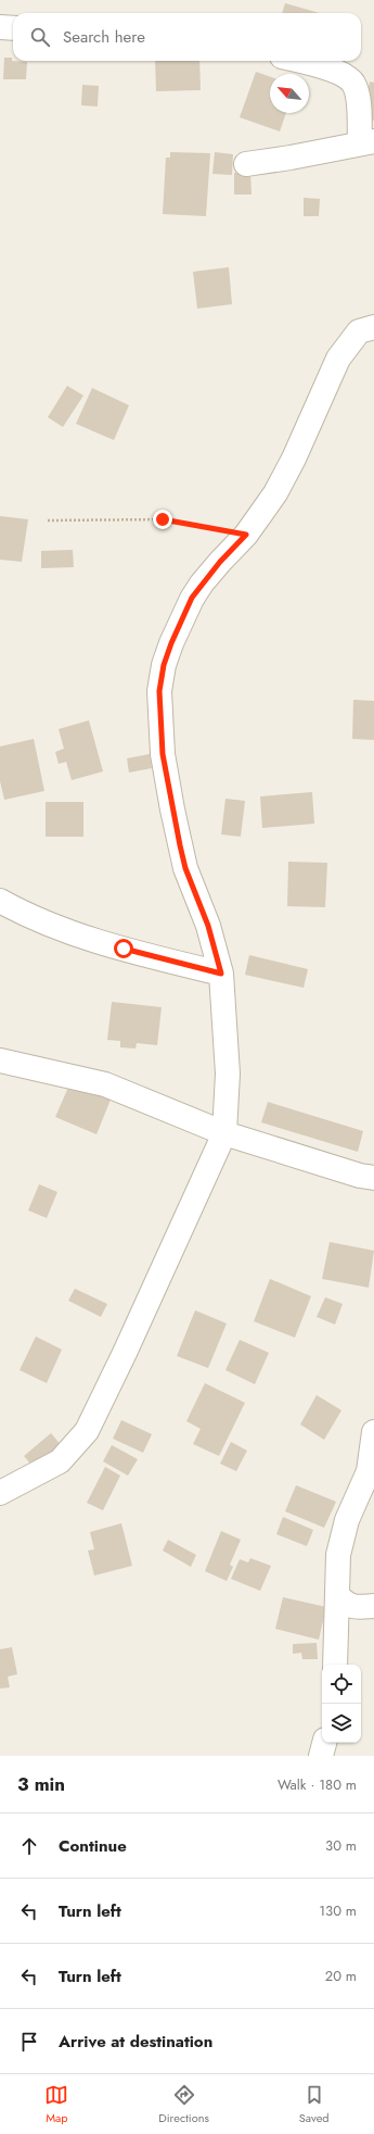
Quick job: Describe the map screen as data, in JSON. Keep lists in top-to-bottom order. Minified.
{"north":"top left","page":{"search":"Search here","heading":["3 min","Walk · 180 m"],"list":[["Continue","30 m"],["Turn left","130 m"],["Turn left","20 m"],"Arrive at destination"],"nav":["Map","Directions","Saved"]}}
